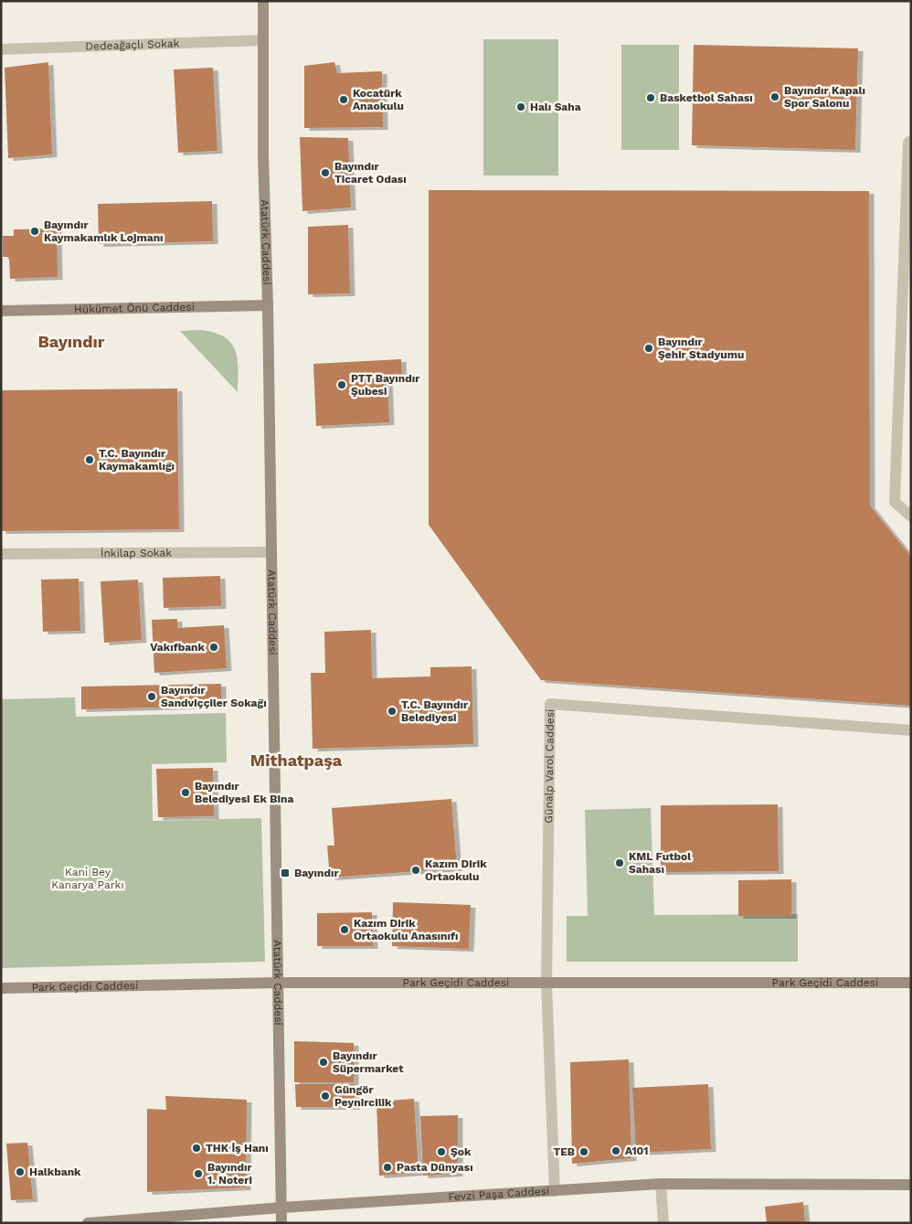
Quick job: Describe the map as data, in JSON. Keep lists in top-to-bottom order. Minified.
{"streets":{"street":["Dedeağaçlı Sokak","Atatürk Caddesi","Hükümet Önü Caddesi","İnkilap Sokak","Günalp Varol Caddesi","Park Geçidi Caddesi","Fevzi Paşa Caddesi"]},"crossings":[["Dedeağaçlı Sokak","Atatürk Caddesi"],["Atatürk Caddesi","Hükümet Önü Caddesi"],["Atatürk Caddesi","İnkilap Sokak"],["Atatürk Caddesi","Park Geçidi Caddesi"],["Atatürk Caddesi","Fevzi Paşa Caddesi"],["Günalp Varol Caddesi","Park Geçidi Caddesi"],["Günalp Varol Caddesi","Fevzi Paşa Caddesi"]],"districts":["Bayındır","Mithatpaşa"],"parks":["Kani Bey Kanarya Parkı"],"places":{"other":["Bayındır Kapalı Spor Salonu","Basketbol Sahası","Kocatürk Anaokulu","Halı Saha","Bayındır Ticaret Odası","Bayındır Kaymakamlık Lojmanı","Bayındır Şehir Stadyumu","PTT Bayındır Şubesi","T.C. Bayındır Kaymakamlığı","Vakıfbank","Bayındır Sandviççiler Sokağı","T.C. Bayındır Belediyesi","Bayındır Belediyesi Ek Bina","KML Futbol Sahası","Kazım Dirik Ortaokulu","Kazım Dirik Ortaokulu Anasınıfı","Bayındır Süpermarket","Güngör Peynircilik","THK İş Hanı","A101","Şok","TEB","Pasta Dünyası","Halkbank","Bayındır 1. Noteri"],"transit":["Bayındır"]}}
